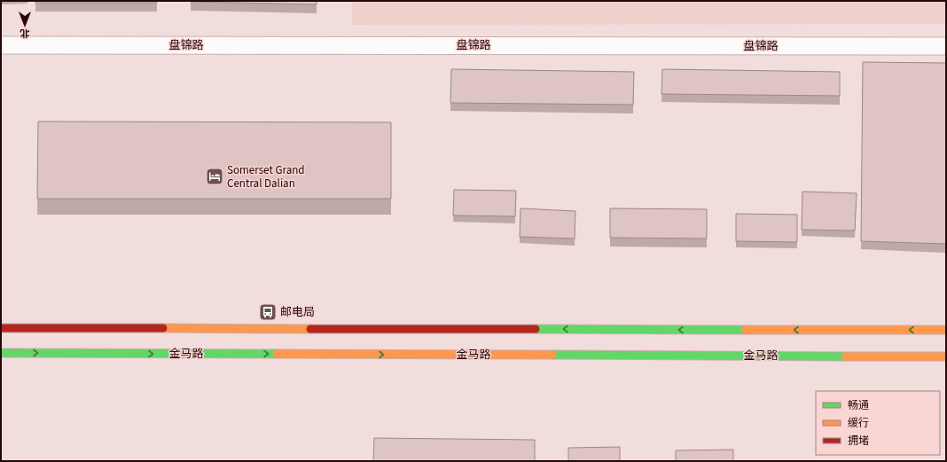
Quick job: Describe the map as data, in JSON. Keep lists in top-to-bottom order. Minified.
{"streets":{"main road":["金马路"],"street":["盘锦路"]},"places":{"hotel":["Somerset Grand Central Dalian"],"bus stop":["邮电局"]},"legend":["畅通","缓行","拥堵"],"north":"bottom"}
